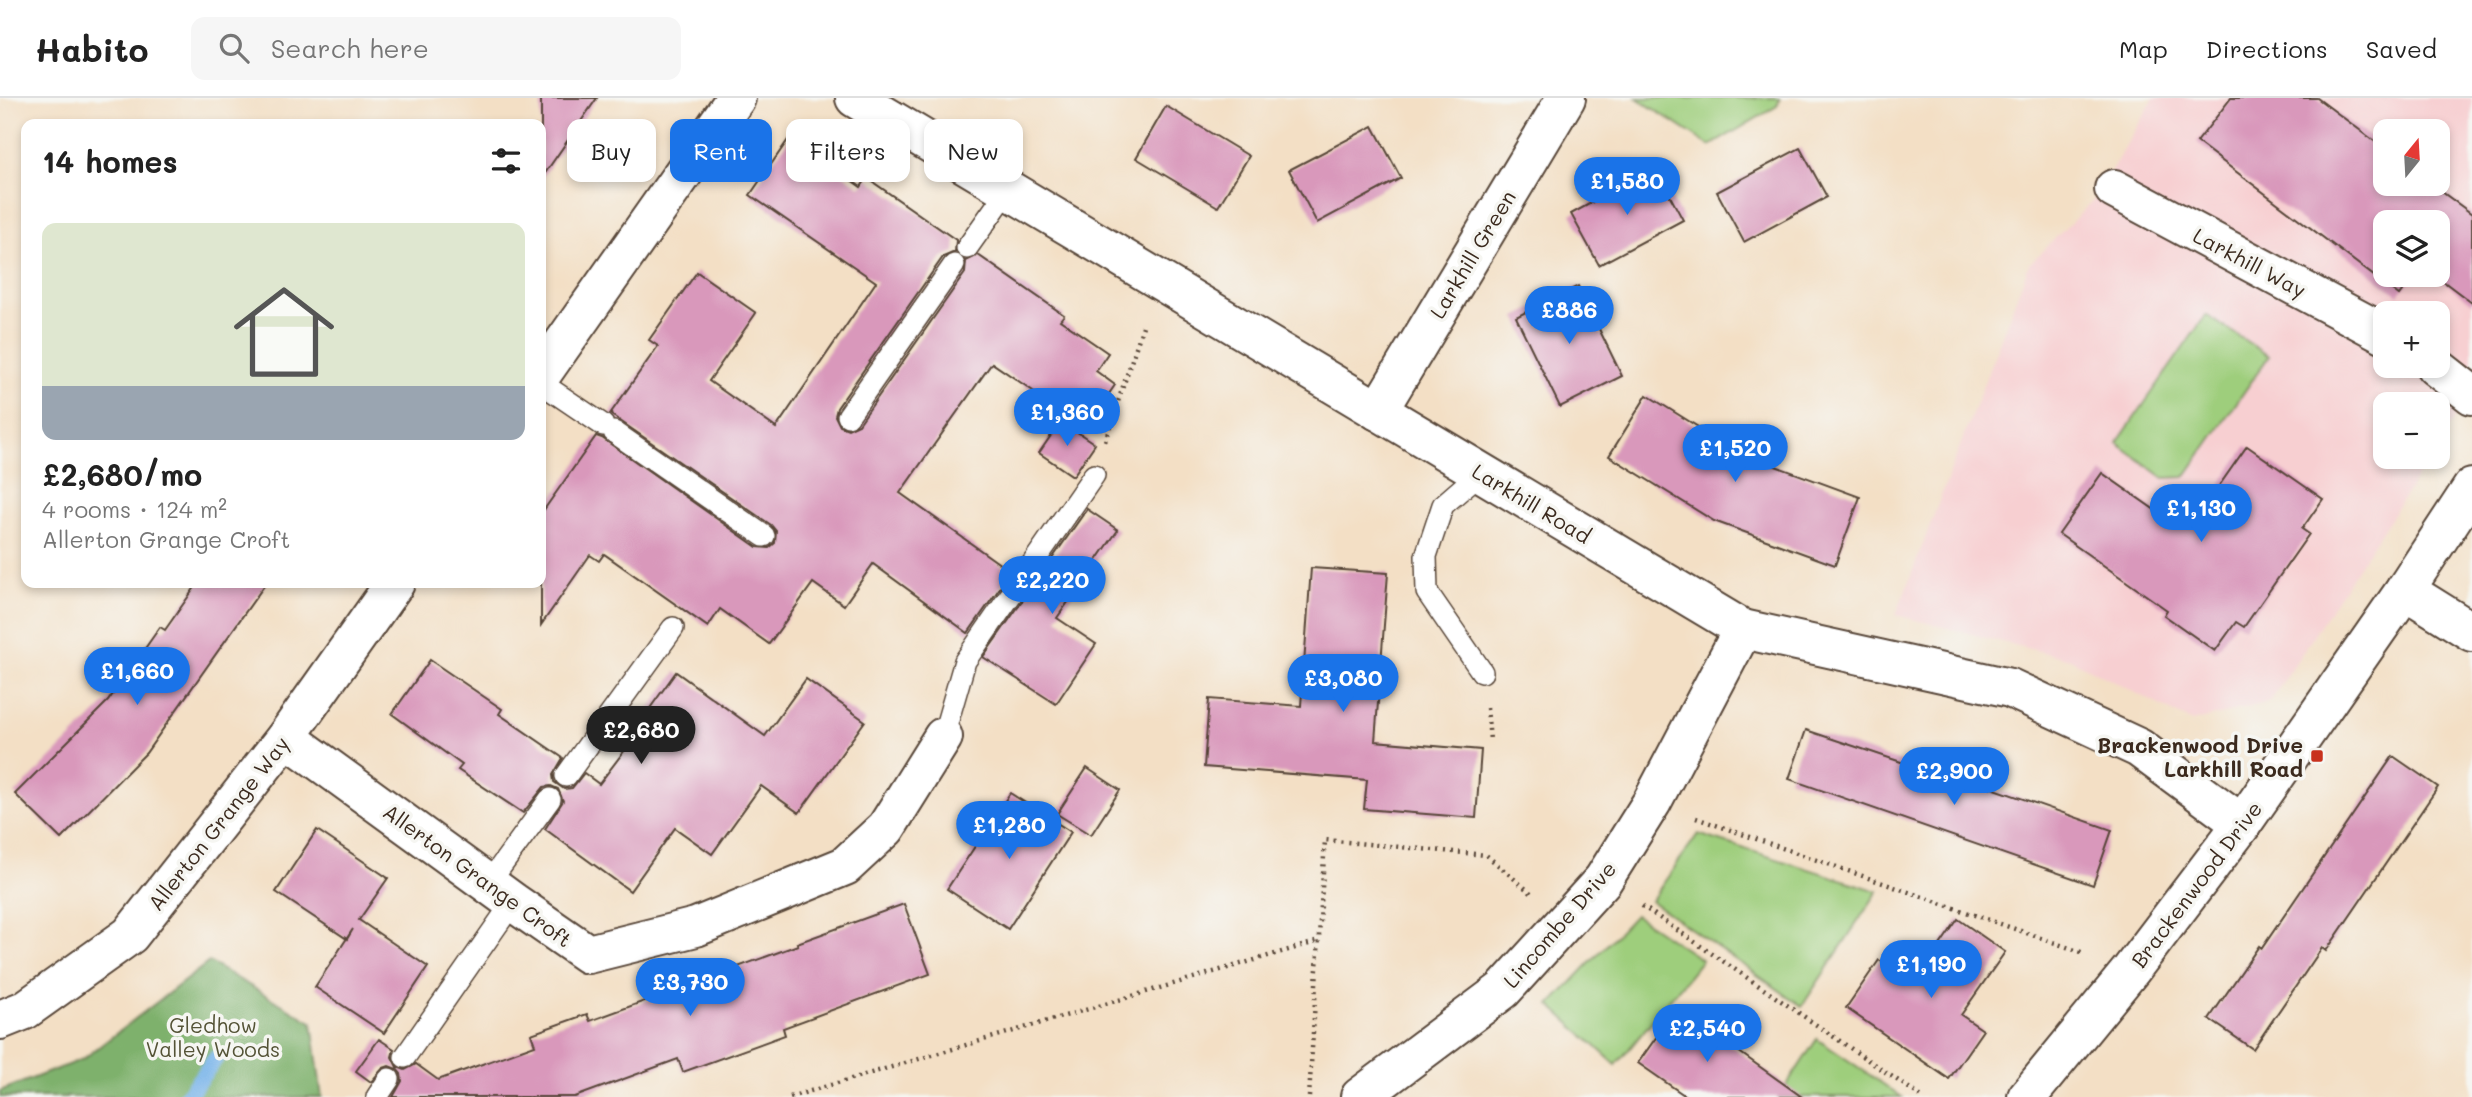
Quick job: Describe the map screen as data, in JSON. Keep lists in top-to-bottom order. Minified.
{"streets":{"street":["Larkhill Green","Larkhill Way","Larkhill Road","Allerton Grange Way","Allerton Grange Croft","Brackenwood Drive","Lincombe Drive"]},"crossings":[["Larkhill Green","Larkhill Road"],["Larkhill Road","Brackenwood Drive"],["Larkhill Road","Lincombe Drive"],["Allerton Grange Way","Allerton Grange Croft"]],"parks":["Gledhow Valley Woods"],"places":{"transit":["Brackenwood Drive Larkhill Road"]},"north":"top","page":{"header":"Habito","search":"Search here","nav":["Map","Directions","Saved"],"map_buttons":["+","−"],"chip":["Buy","Rent","Filters","New"],"heading":"14 homes","price":["£1,580","£886","£1,360","£1,520","£1,130","£2,220","£1,660","£3,080","£2,680","£2,900","£1,280","£1,190","£3,730","£2,540"],"list":[{"name":"£2,680/mo","note":"4 rooms · 124 m² · Allerton Grange Croft"}]}}
